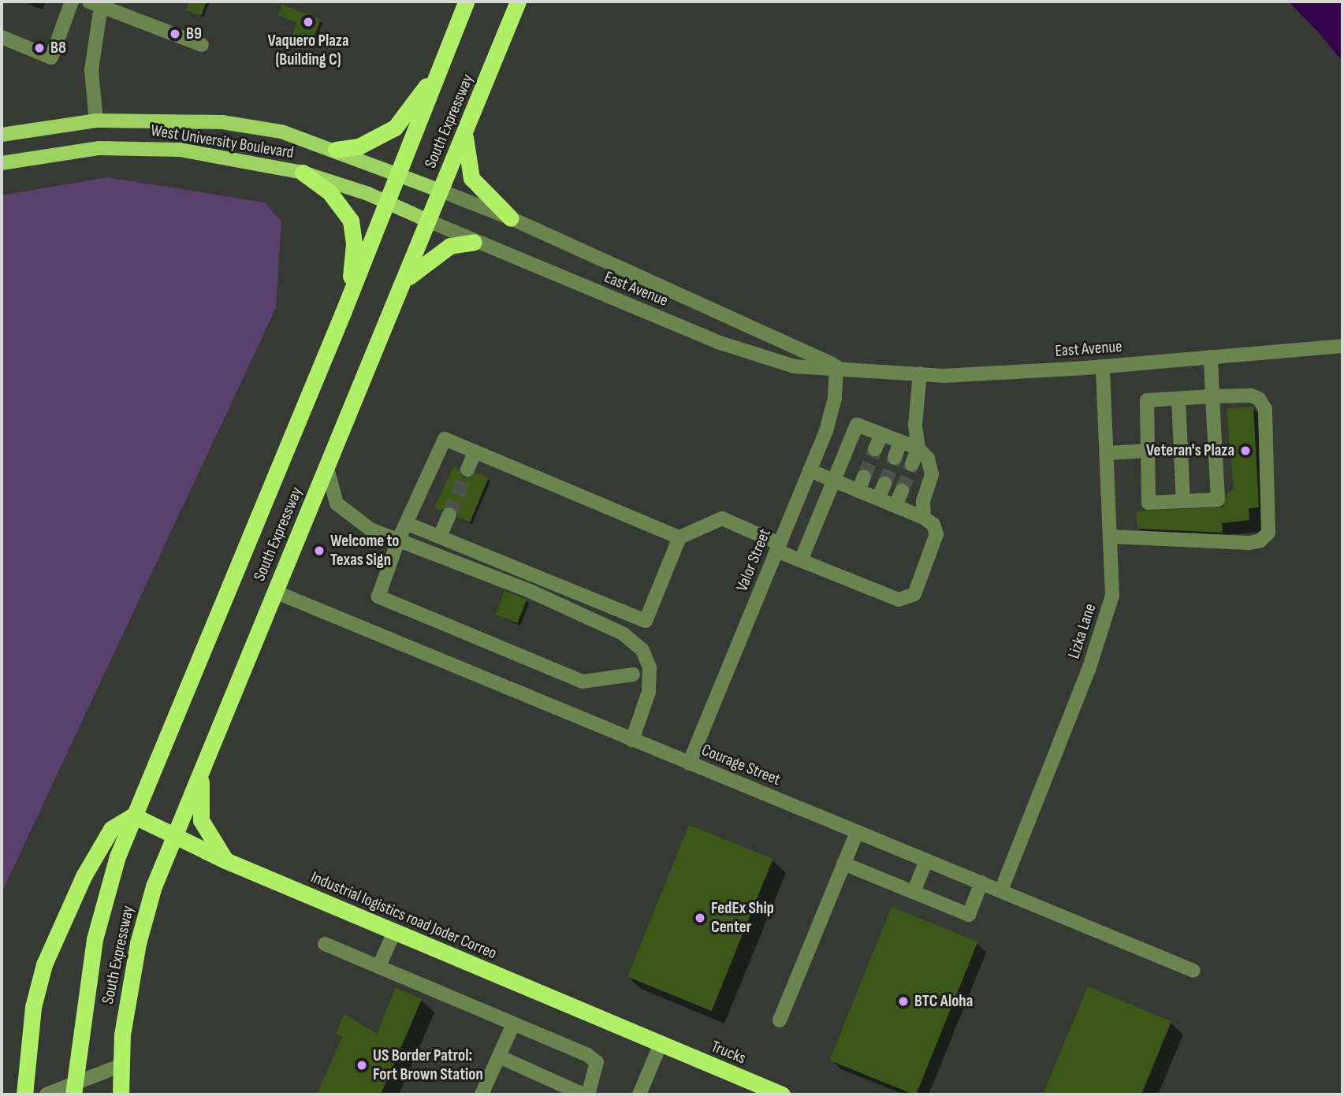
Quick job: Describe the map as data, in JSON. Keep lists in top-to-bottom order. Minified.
{"streets":{"highway":["South Expressway","Industrial logistics road Joder Correo","Trucks"],"main road":["West University Boulevard"],"street":["East Avenue","Valor Street","Lizka Lane","Courage Street"]},"crossings":[["South Expressway","West University Boulevard"],["South Expressway","East Avenue"],["South Expressway","Courage Street"],["South Expressway","Industrial logistics road Joder Correo"],["West University Boulevard","East Avenue"],["East Avenue","Valor Street"],["East Avenue","Lizka Lane"],["Valor Street","Courage Street"],["Lizka Lane","Courage Street"],["Industrial logistics road Joder Correo","Trucks"]],"places":["Vaquero Plaza (Building C)","B9","B8","Veteran's Plaza","Welcome to Texas Sign","FedEx Ship Center","BTC Aloha","US Border Patrol: Fort Brown Station"]}
